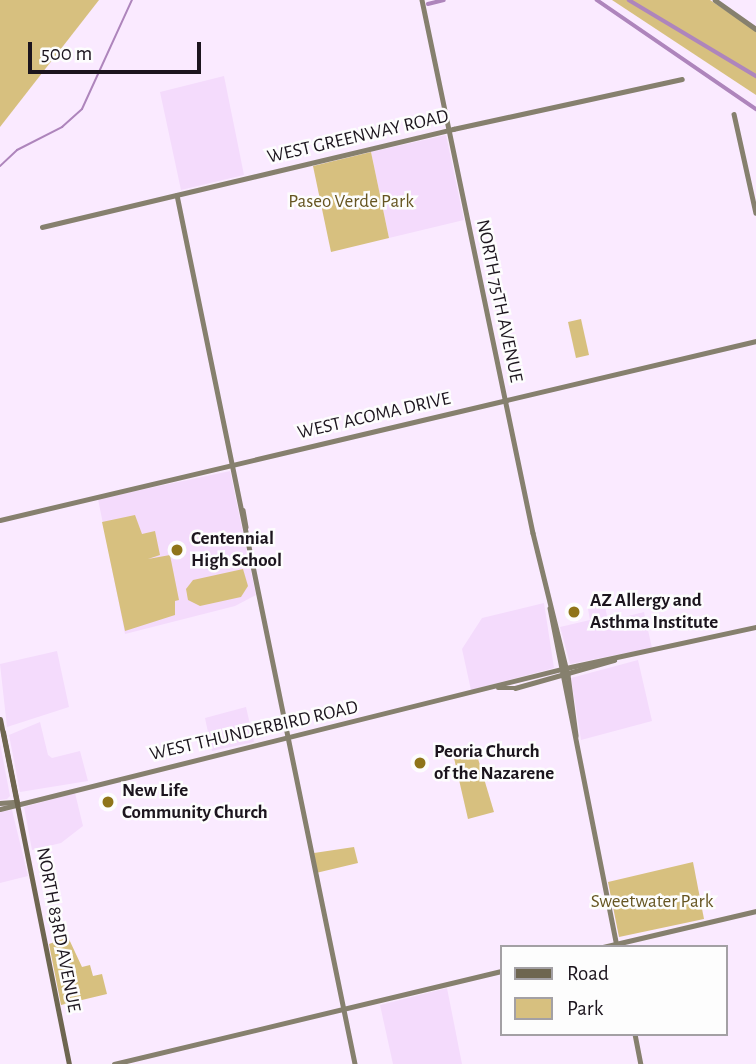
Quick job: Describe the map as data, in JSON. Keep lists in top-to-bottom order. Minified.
{"streets":{"main road":["NORTH 83RD AVENUE"],"street":["WEST GREENWAY ROAD","NORTH 75TH AVENUE","WEST ACOMA DRIVE","WEST THUNDERBIRD ROAD"]},"crossings":[["WEST GREENWAY ROAD","NORTH 75TH AVENUE"],["NORTH 75TH AVENUE","WEST ACOMA DRIVE"],["NORTH 75TH AVENUE","WEST THUNDERBIRD ROAD"],["WEST THUNDERBIRD ROAD","NORTH 83RD AVENUE"]],"parks":["Paseo Verde Park","Sweetwater Park"],"places":["Centennial High School","AZ Allergy and Asthma Institute","Peoria Church of the Nazarene","New Life Community Church"],"legend":["Road","Park"],"scale_bar":"500 m"}
